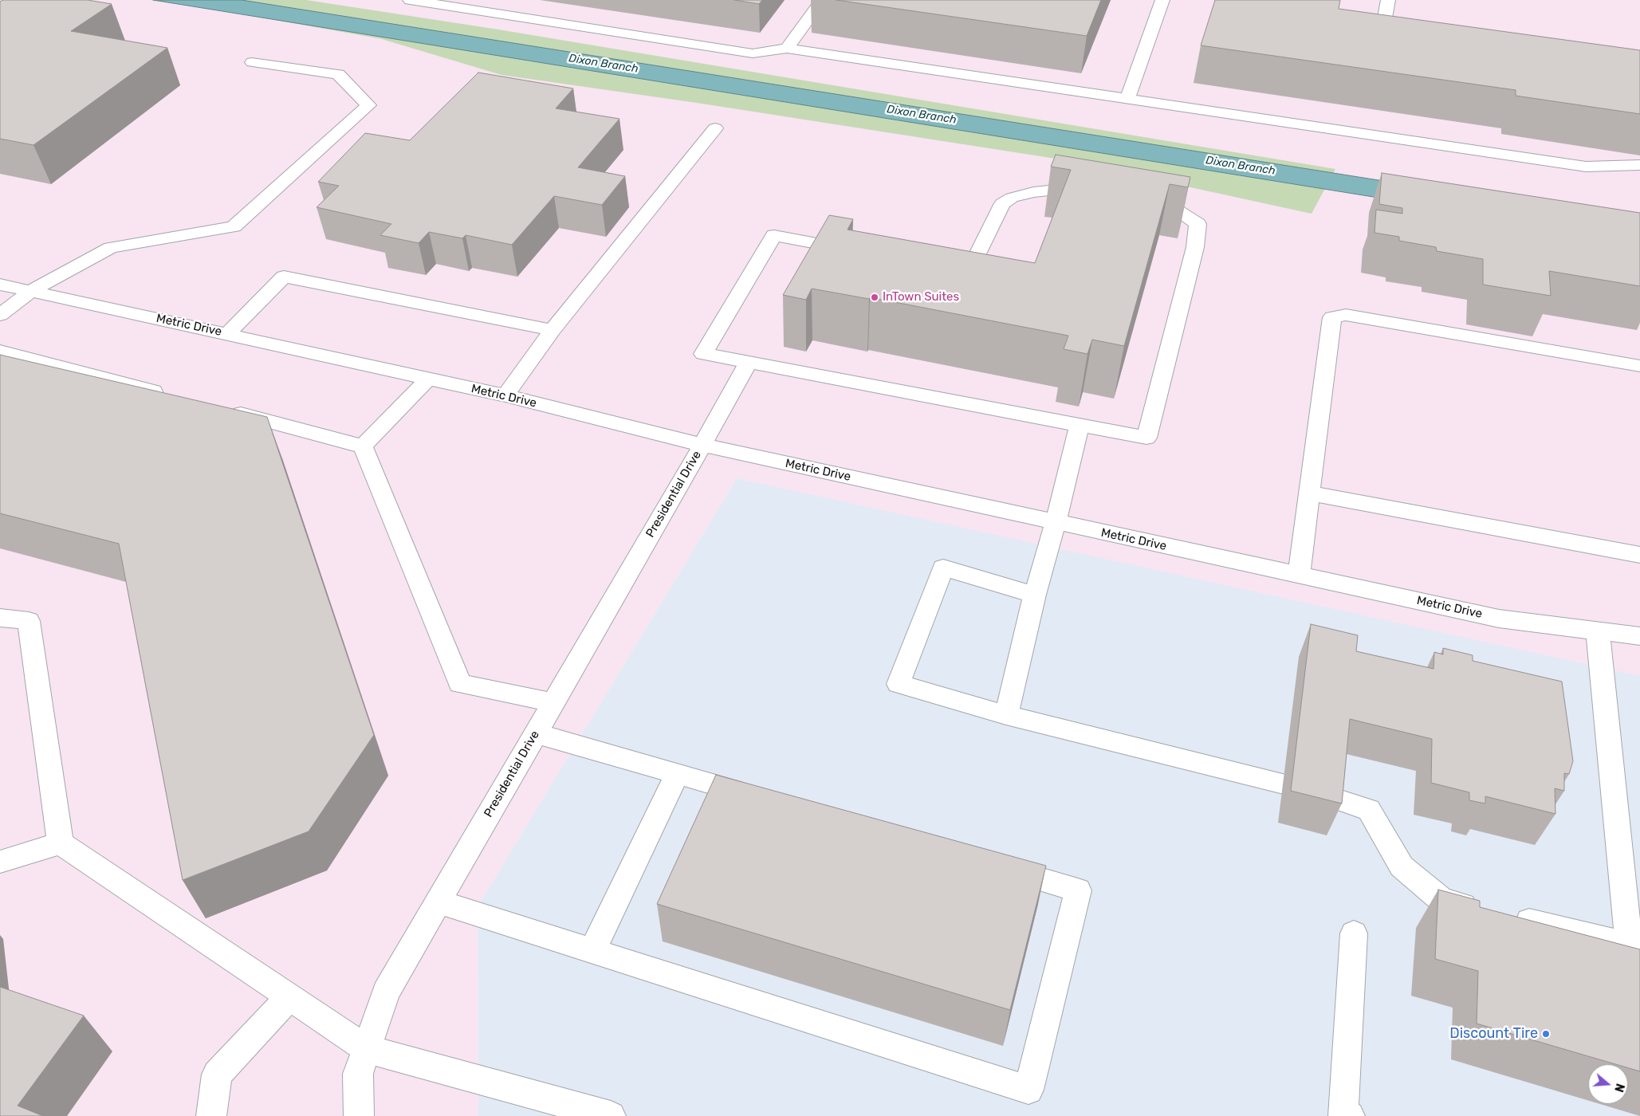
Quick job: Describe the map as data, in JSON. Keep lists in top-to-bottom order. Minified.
{"streets":{"street":["Metric Drive","Presidential Drive"]},"crossings":[["Metric Drive","Presidential Drive"]],"water":["Dixon Branch"],"places":["InTown Suites","Discount Tire"],"north":"right"}
